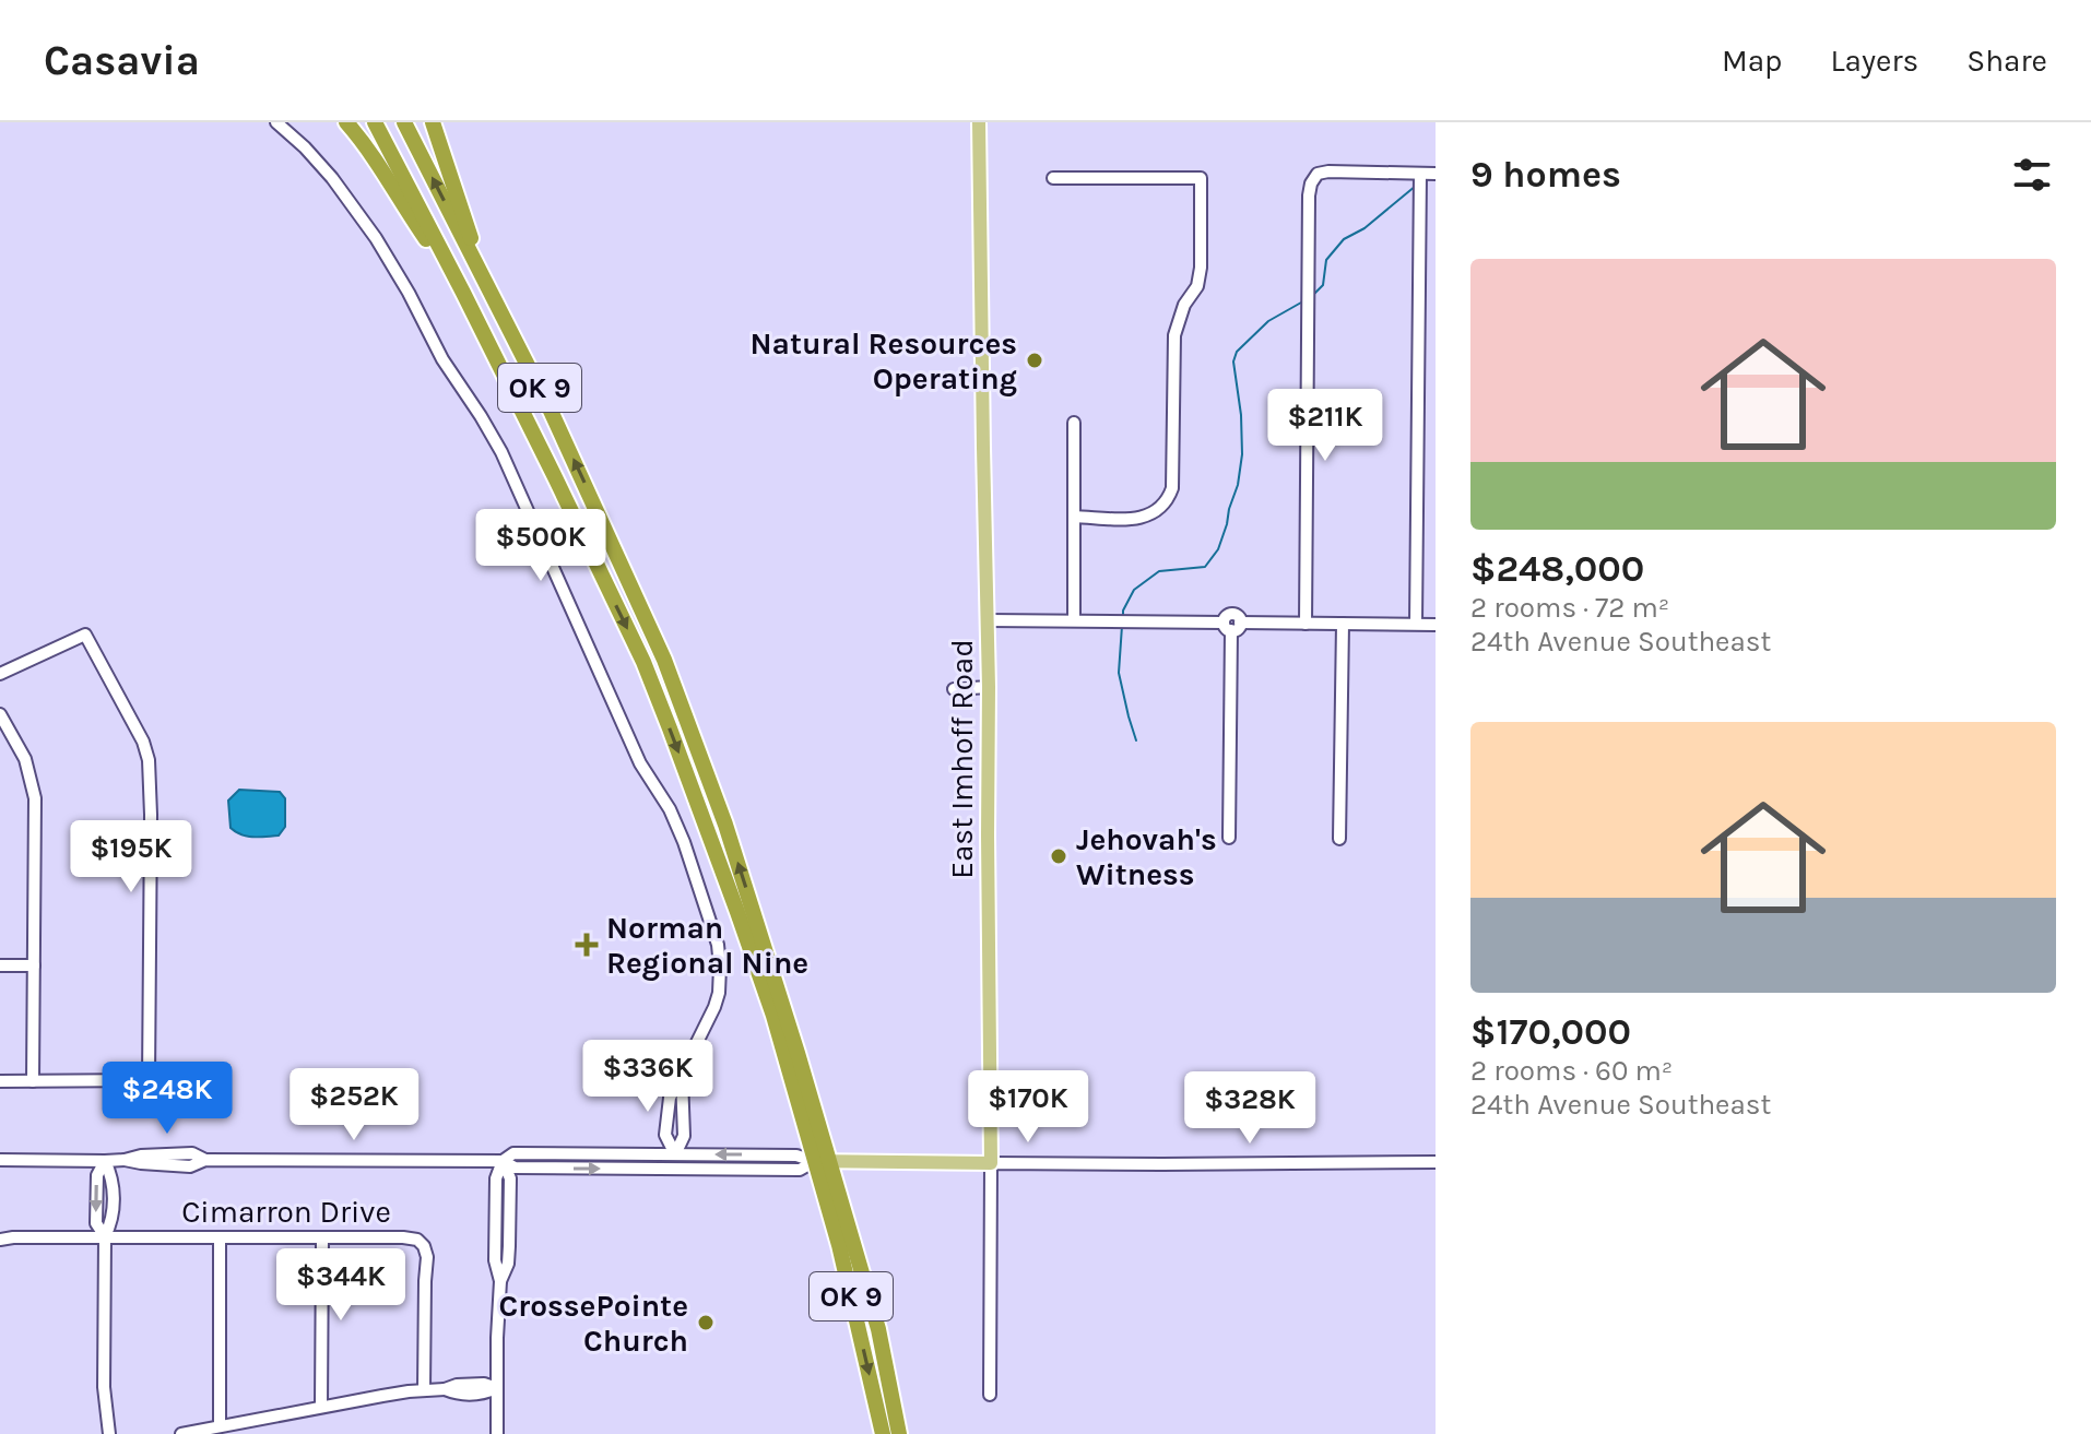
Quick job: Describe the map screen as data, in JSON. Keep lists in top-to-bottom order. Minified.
{"streets":{"highway":["OK 9"],"main road":["East Imhoff Road"],"street":["Cimarron Drive"]},"places":{"other":["Natural Resources Operating","Jehovah's Witness","CrossePointe Church"],"health":["Norman Regional Nine"]},"page":{"header":"Casavia","nav":["Map","Layers","Share"],"heading":"9 homes","list":[{"name":"$248,000","note":"2 rooms · 72 m² · 24th Avenue Southeast"},{"name":"$170,000","note":"2 rooms · 60 m² · 24th Avenue Southeast"}],"price":["$211K","$500K","$195K","$336K","$248K","$252K","$170K","$328K","$344K"]}}
